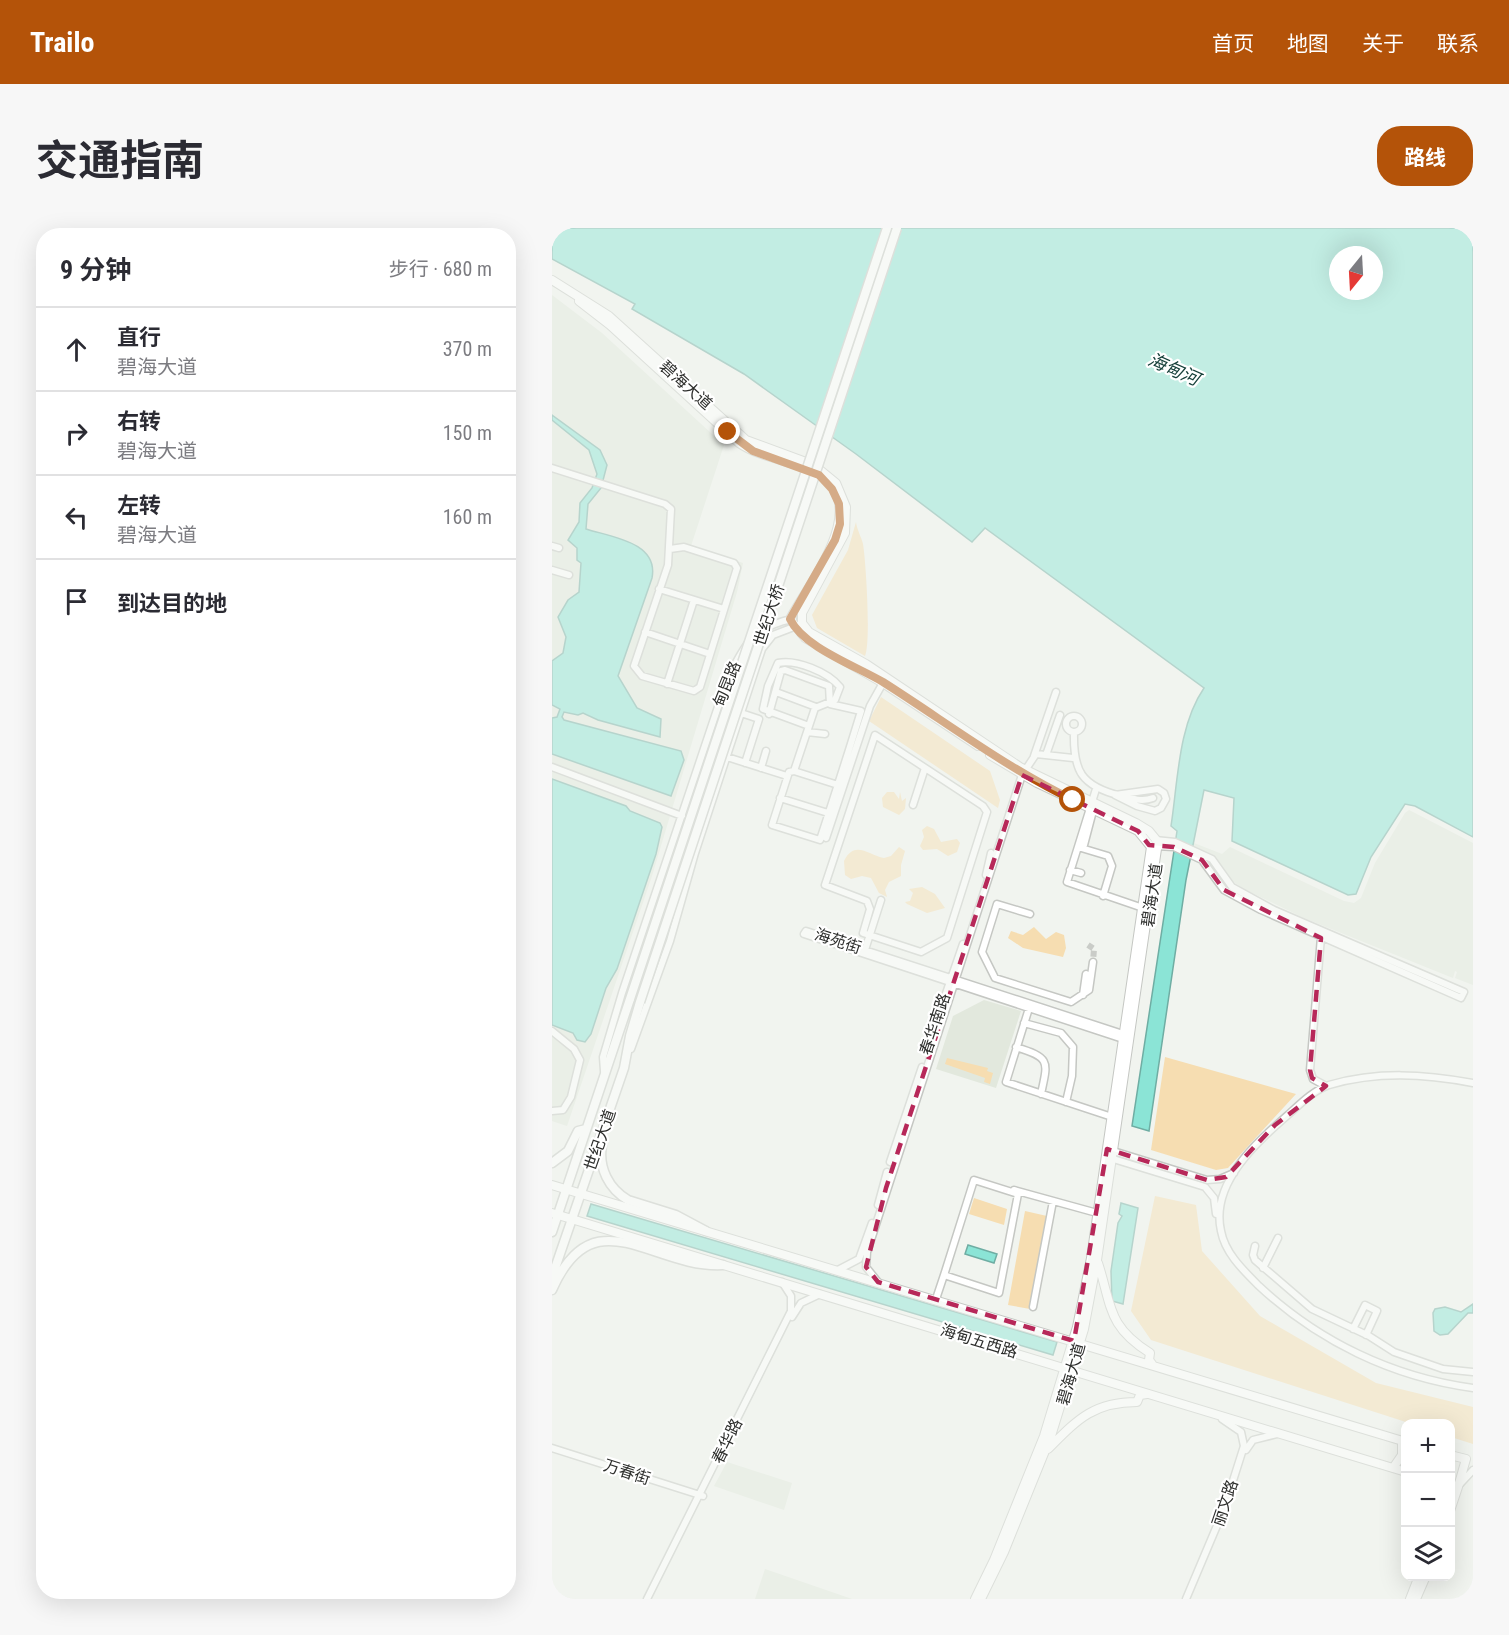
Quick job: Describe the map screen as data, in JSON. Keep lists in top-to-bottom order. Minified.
{"streets":{"highway":["世纪大桥","世纪大道"],"main road":["碧海大道","海甸五西路"],"street":["甸昆路","海苑街","春华南路","春华路","万春街","丽文路"]},"crossings":[["碧海大道","甸昆路"],["碧海大道","海苑街"],["碧海大道","春华南路"],["碧海大道","海甸五西路"],["世纪大桥","世纪大道"],["甸昆路","世纪大道"],["海苑街","春华南路"],["春华南路","海甸五西路"],["世纪大道","海甸五西路"],["海甸五西路","春华路"],["海甸五西路","丽文路"],["春华路","万春街"]],"water":["海甸河"],"north":"bottom","page":{"header":"Trailo","nav":["首页","地图","关于","联系"],"title":"交通指南","buttons":"路线","heading":["9 分钟","步行 · 680 m"],"list":[["直行","碧海大道","370 m"],["右转","碧海大道","150 m"],["左转","碧海大道","160 m"],"到达目的地"],"map_buttons":["+","−"]}}
